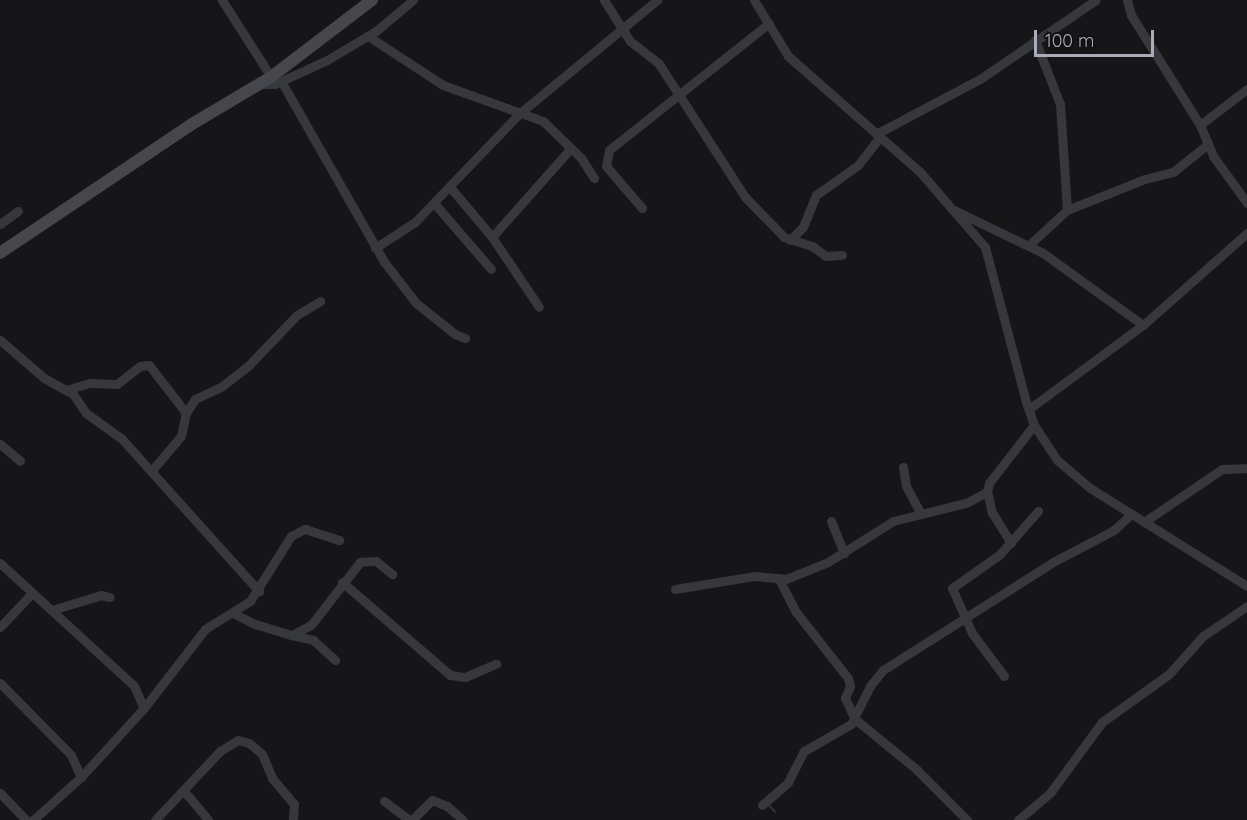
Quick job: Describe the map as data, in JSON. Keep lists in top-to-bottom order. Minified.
{"scale_bar":"100 m"}
